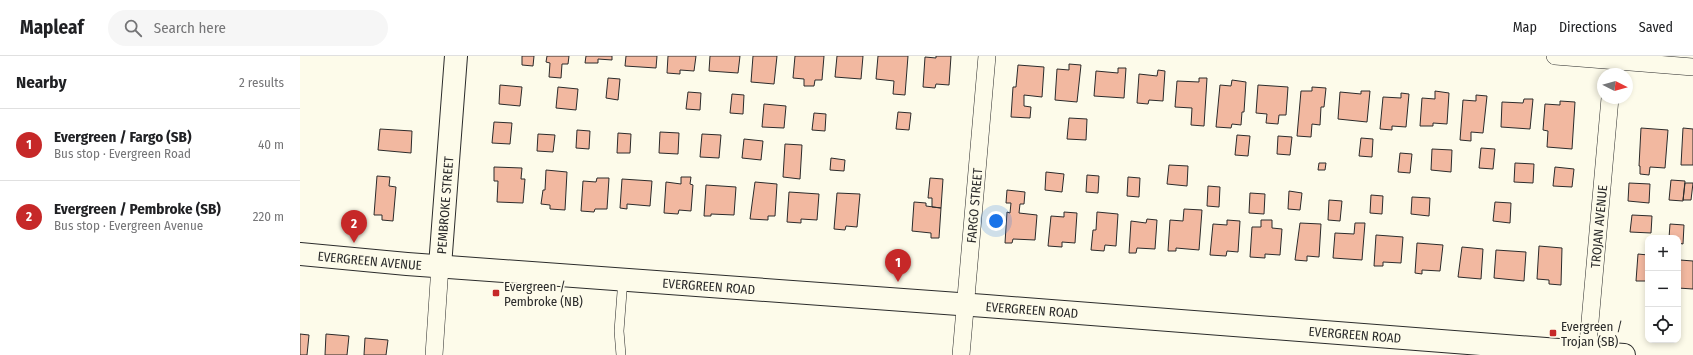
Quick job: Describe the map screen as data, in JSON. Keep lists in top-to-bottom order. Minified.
{"streets":{"street":["PEMBROKE STREET","FARGO STREET","TROJAN AVENUE","EVERGREEN AVENUE","EVERGREEN ROAD"]},"crossings":[["PEMBROKE STREET","EVERGREEN AVENUE"],["PEMBROKE STREET","EVERGREEN ROAD"],["FARGO STREET","EVERGREEN ROAD"],["TROJAN AVENUE","EVERGREEN ROAD"],["EVERGREEN AVENUE","EVERGREEN ROAD"]],"places":{"transit":["Evergreen / Pembroke (NB)","Evergreen / Trojan (SB)"]},"north":"right","page":{"header":"Mapleaf","search":"Search here","nav":["Map","Directions","Saved"],"heading":["Nearby","2 results"],"list":[{"mark":"1","name":"Evergreen / Fargo (SB)","note":"Bus stop · Evergreen Road","value":"40 m"},{"mark":"2","name":"Evergreen / Pembroke (SB)","note":"Bus stop · Evergreen Avenue","value":"220 m"}],"pins":["2","1"],"map_buttons":["+","−"]}}
